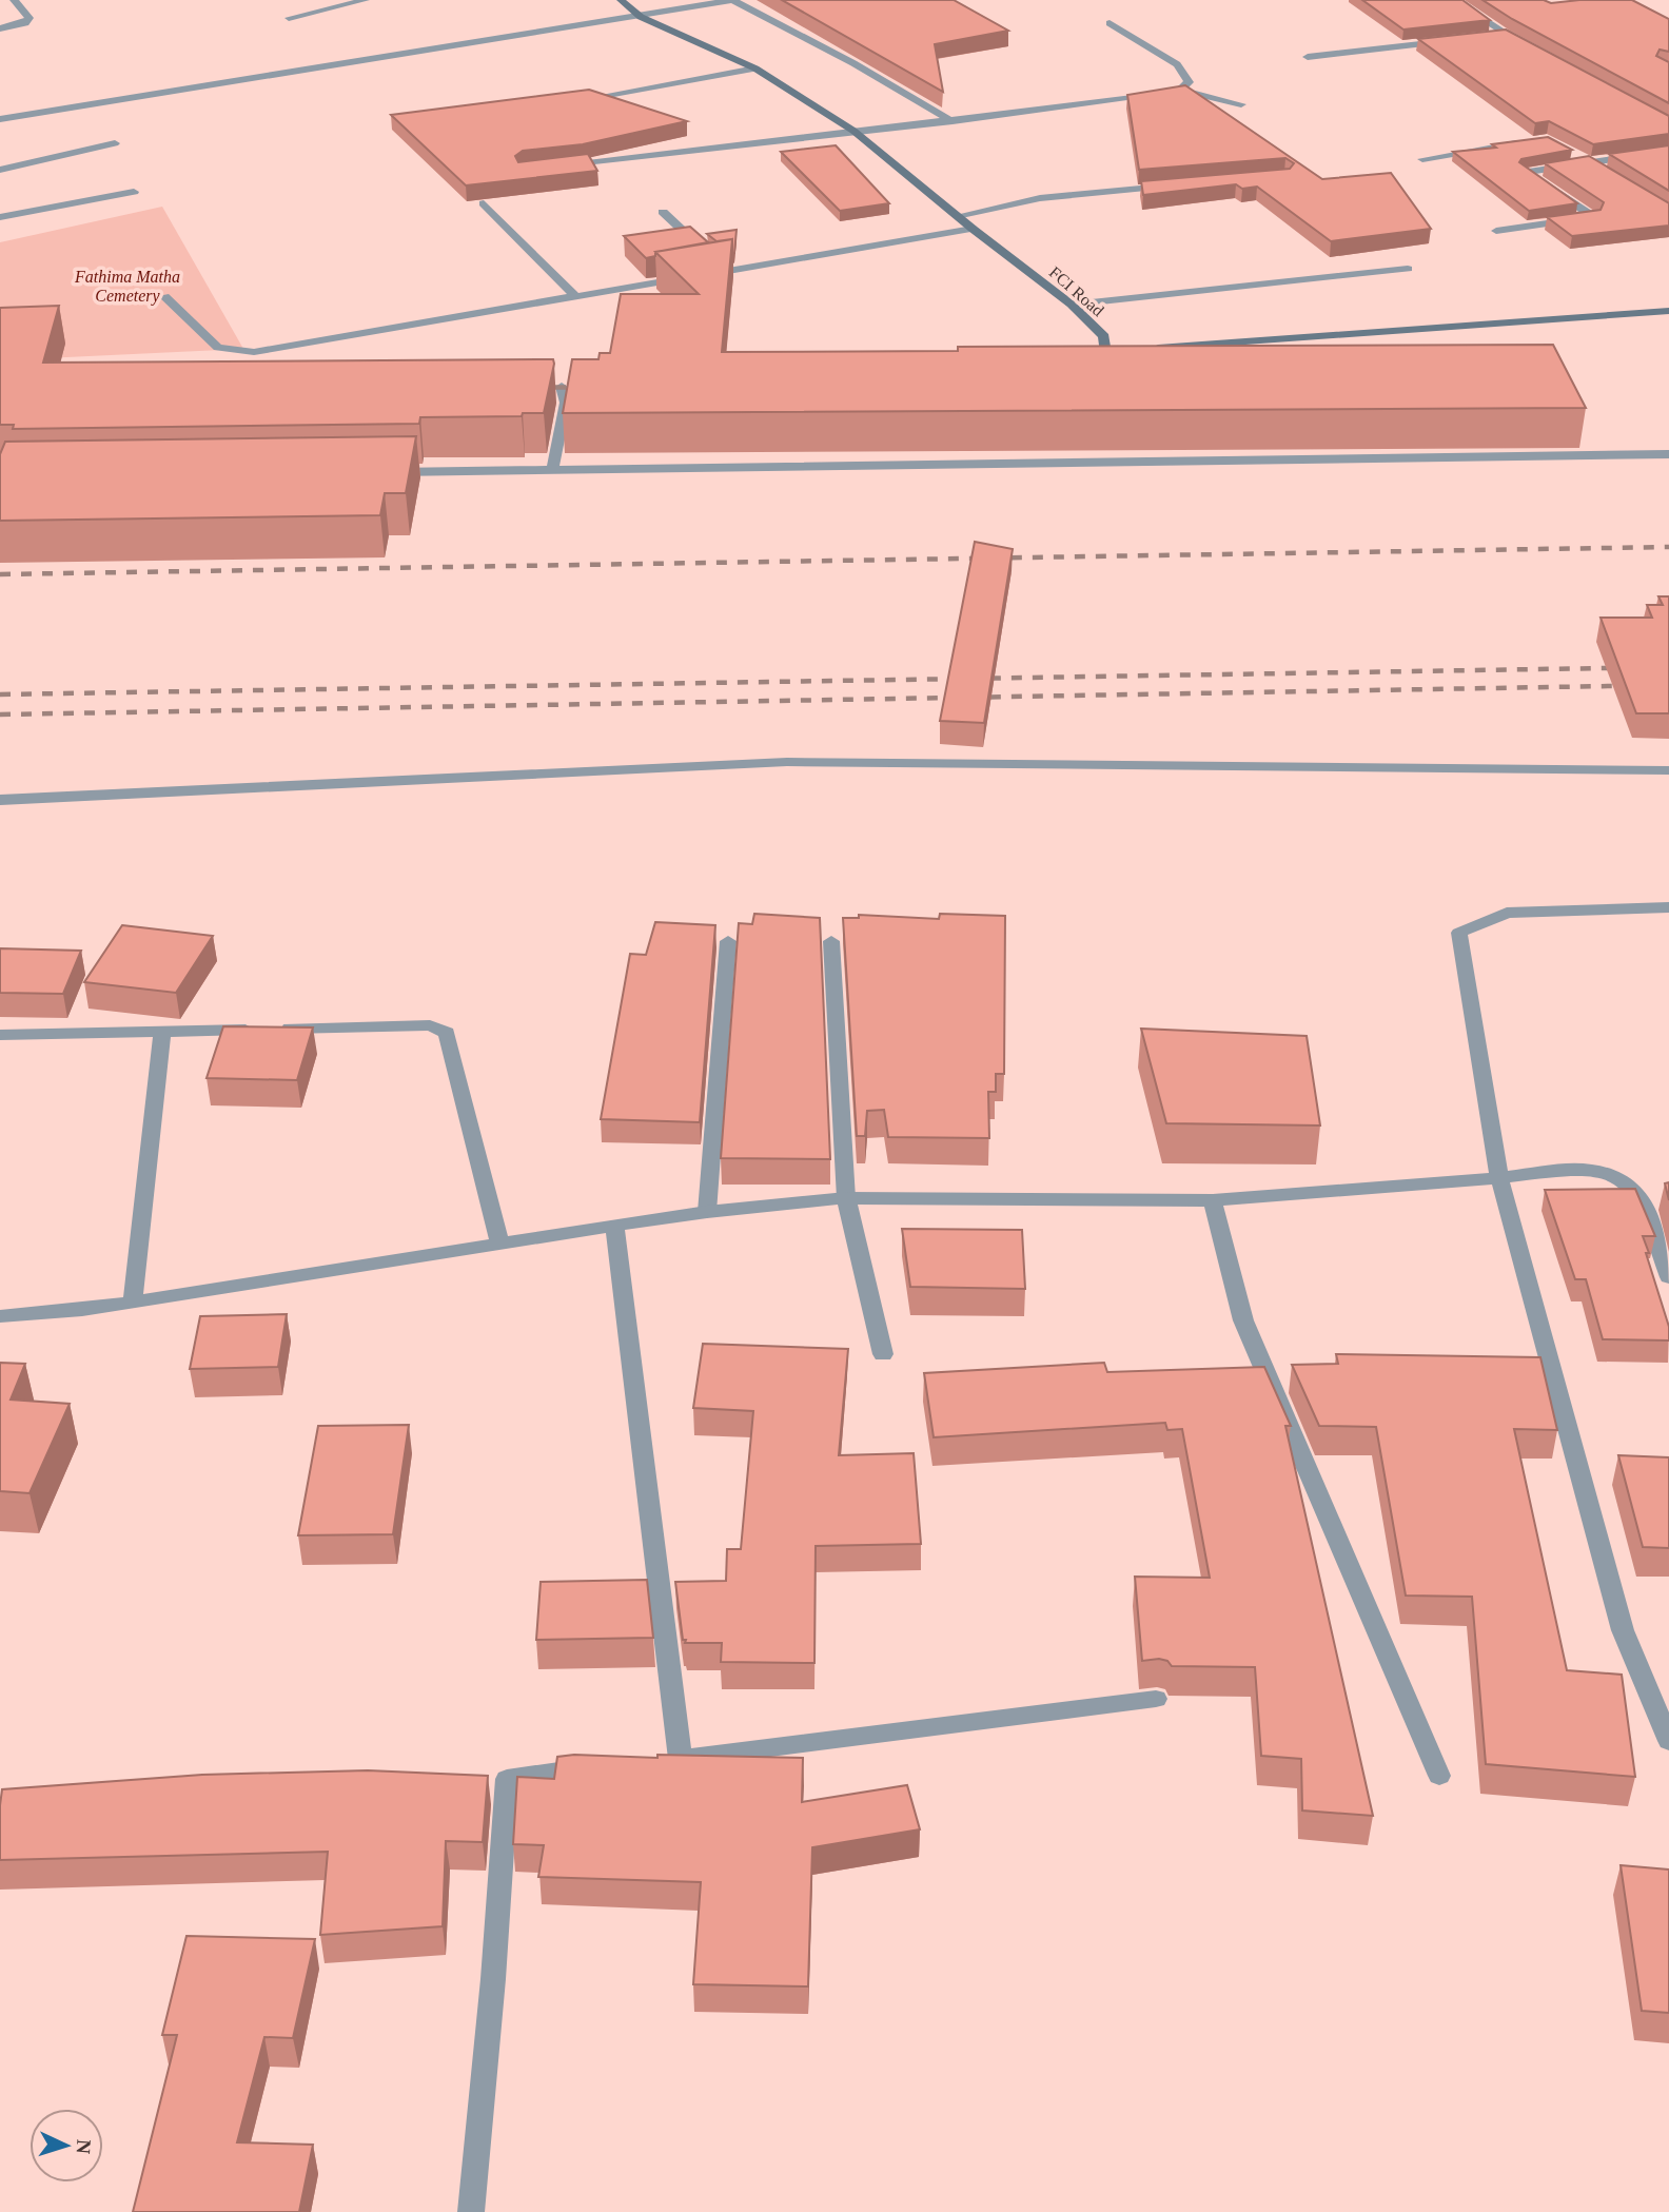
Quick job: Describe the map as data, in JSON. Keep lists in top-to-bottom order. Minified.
{"streets":{"street":["FCI Road"]},"parks":["Fathima Matha Cemetery"],"north":"right"}
